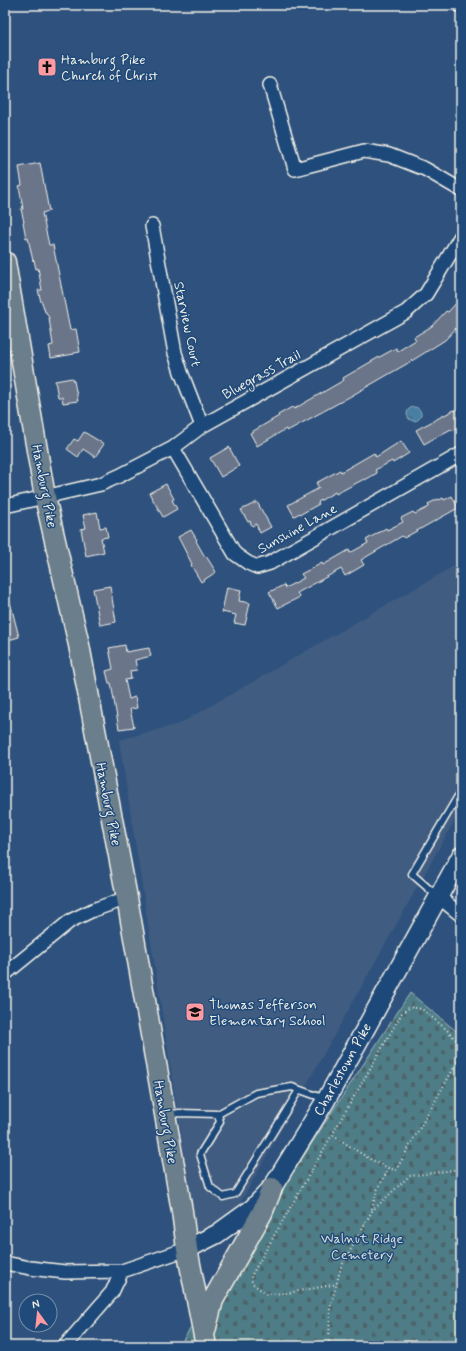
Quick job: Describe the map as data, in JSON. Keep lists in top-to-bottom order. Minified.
{"streets":{"main road":["Hamburg Pike"],"street":["Starview Court","Bluegrass Trail","Sunshine Lane","Charlestown Pike"]},"crossings":[["Starview Court","Bluegrass Trail"],["Bluegrass Trail","Hamburg Pike"],["Bluegrass Trail","Sunshine Lane"],["Hamburg Pike","Charlestown Pike"]],"parks":["Walnut Ridge Cemetery"],"places":{"church":["Hamburg Pike Church of Christ"],"school or university":["Thomas Jefferson Elementary School"]},"north":"top"}
